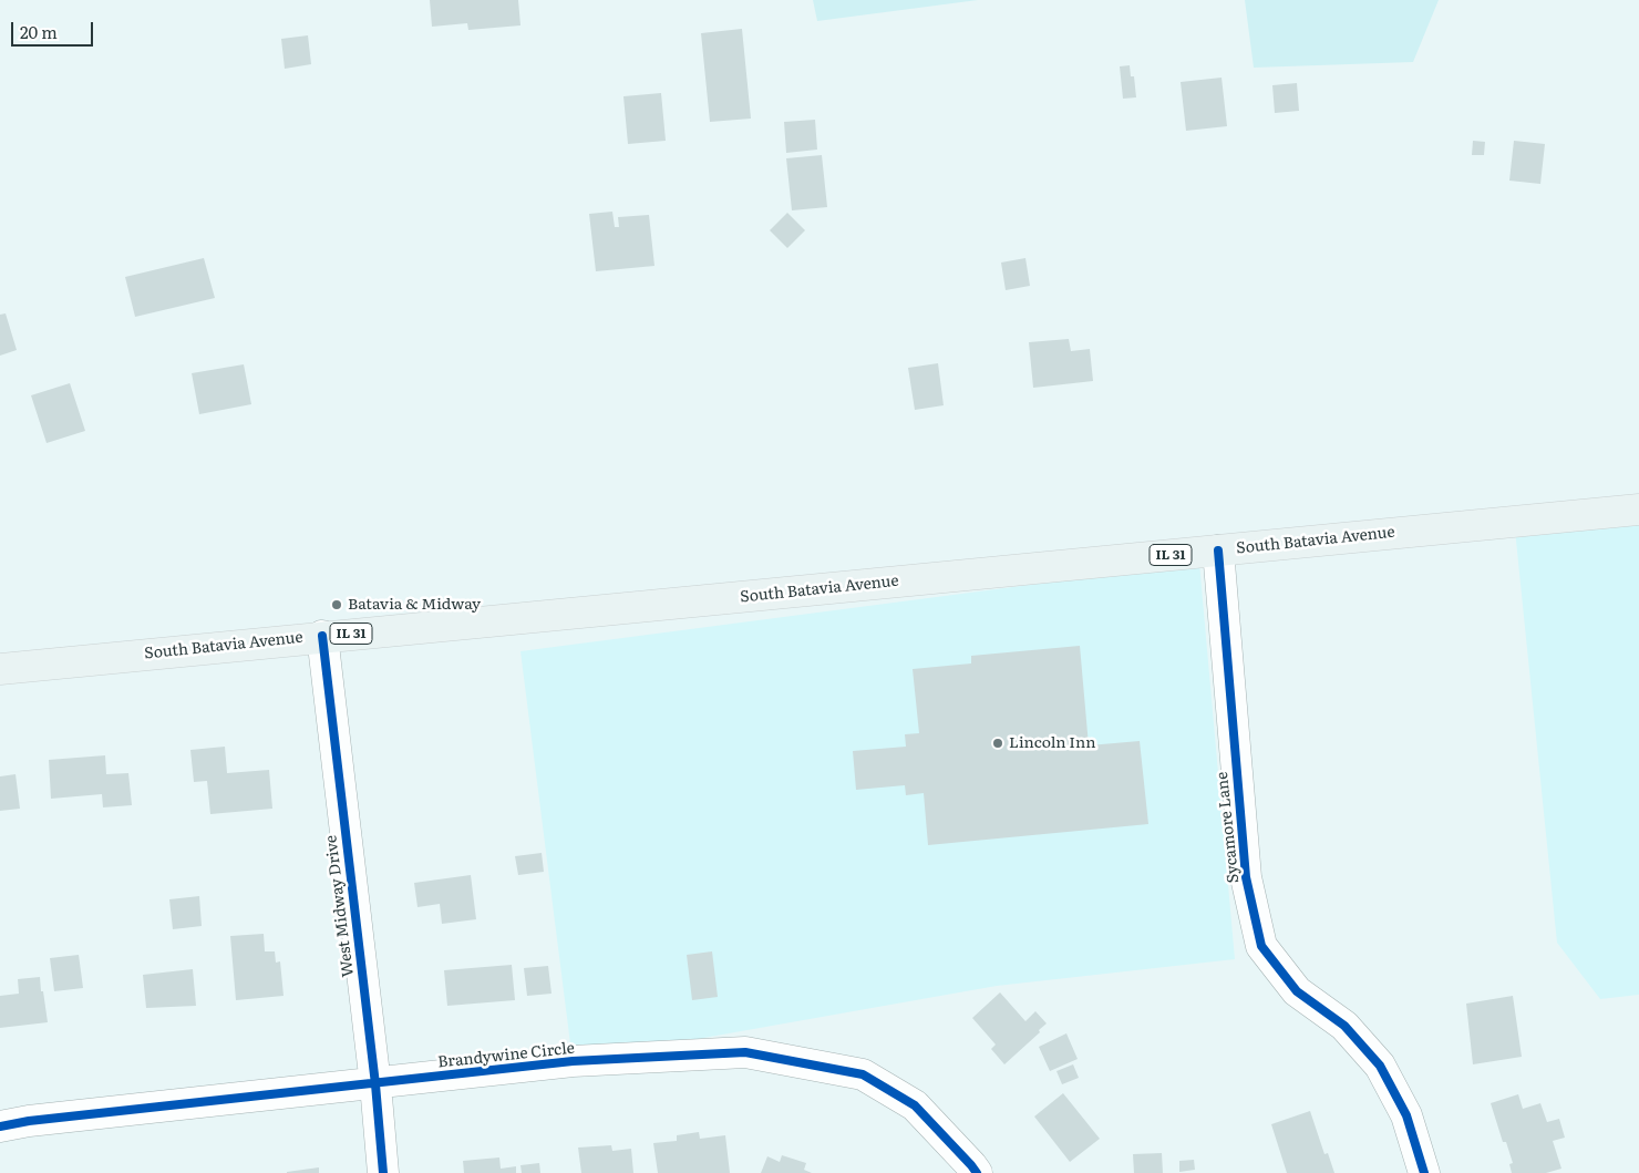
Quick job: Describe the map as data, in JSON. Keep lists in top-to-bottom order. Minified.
{"streets":{"main road":["South Batavia Avenue","IL 31"],"street":["Sycamore Lane","West Midway Drive","Brandywine Circle"]},"crossings":[["South Batavia Avenue","Sycamore Lane"],["South Batavia Avenue","West Midway Drive"],["West Midway Drive","Brandywine Circle"]],"places":["Batavia & Midway","Lincoln Inn"],"scale_bar":"20 m"}
